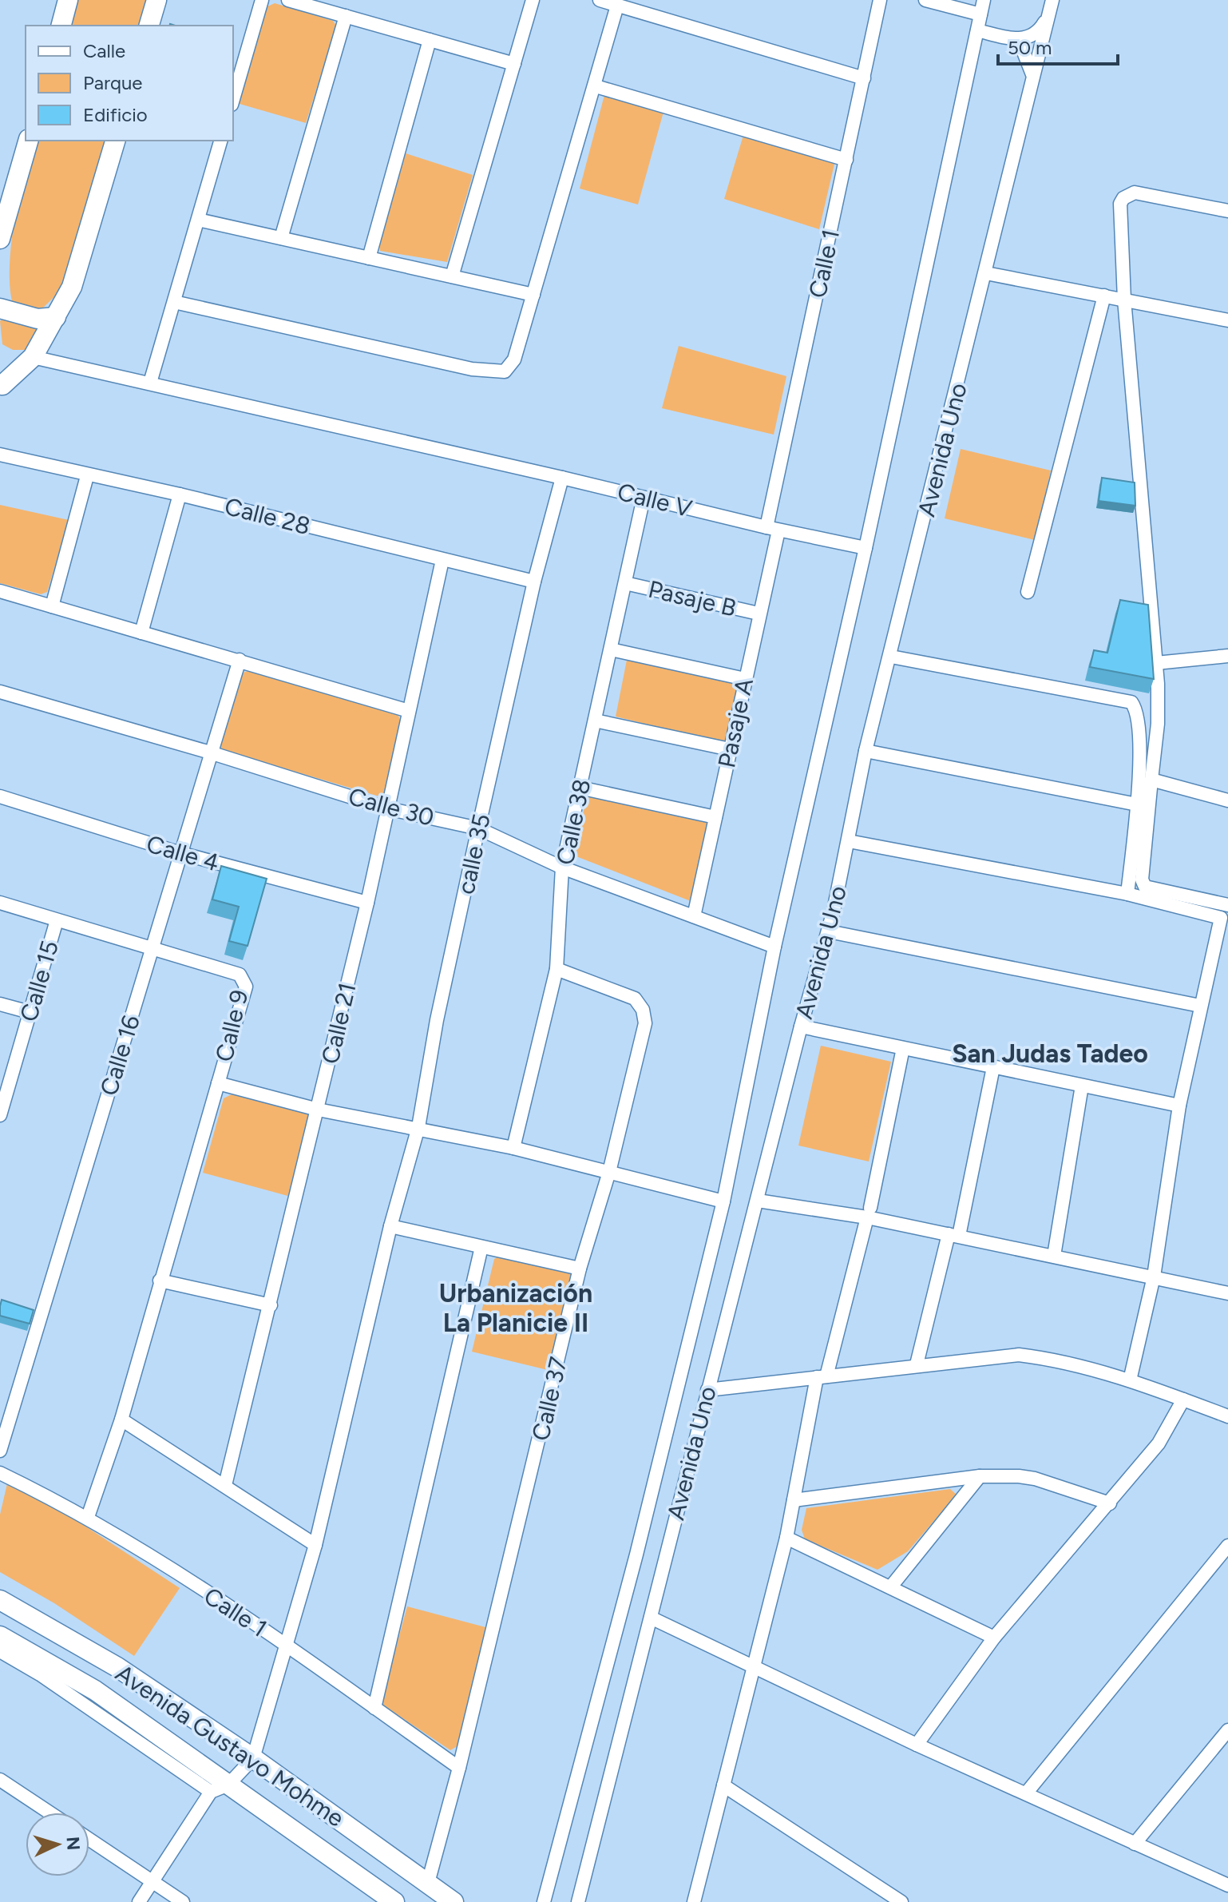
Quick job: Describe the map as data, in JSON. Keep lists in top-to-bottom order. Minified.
{"streets":{"street":["Calle 1","Avenida Uno","Calle V","Calle 28","Pasaje B","Pasaje A","Calle 30","Calle 38","Calle 4","calle 35","Calle 15","Calle 21","Calle 9","Calle 16","Calle 37","Avenida Gustavo Mohme"]},"crossings":[["Calle 1","Calle V"],["Calle 1","Pasaje A"],["Calle 1","calle 35"],["Calle 1","Calle 9"],["Calle 1","Calle 37"],["Avenida Uno","Calle V"],["Avenida Uno","Calle 30"],["Calle V","Pasaje A"],["Calle V","Calle 38"],["Calle 28","calle 35"],["Calle 28","Calle 21"],["Pasaje B","Pasaje A"],["Pasaje B","Calle 38"],["Pasaje A","Calle 30"],["Calle 30","Calle 38"],["Calle 30","calle 35"],["Calle 30","Calle 21"],["Calle 30","Calle 16"],["Calle 38","Calle 37"],["Calle 4","Calle 21"],["Calle 4","Calle 16"],["calle 35","Avenida Gustavo Mohme"],["Calle 15","Calle 9"],["Calle 9","Calle 16"],["Calle 37","Avenida Gustavo Mohme"]],"districts":["San Judas Tadeo","Urbanización La Planicie II"],"legend":["Calle","Parque","Edificio"],"scale_bar":"50 m","north":"right"}
